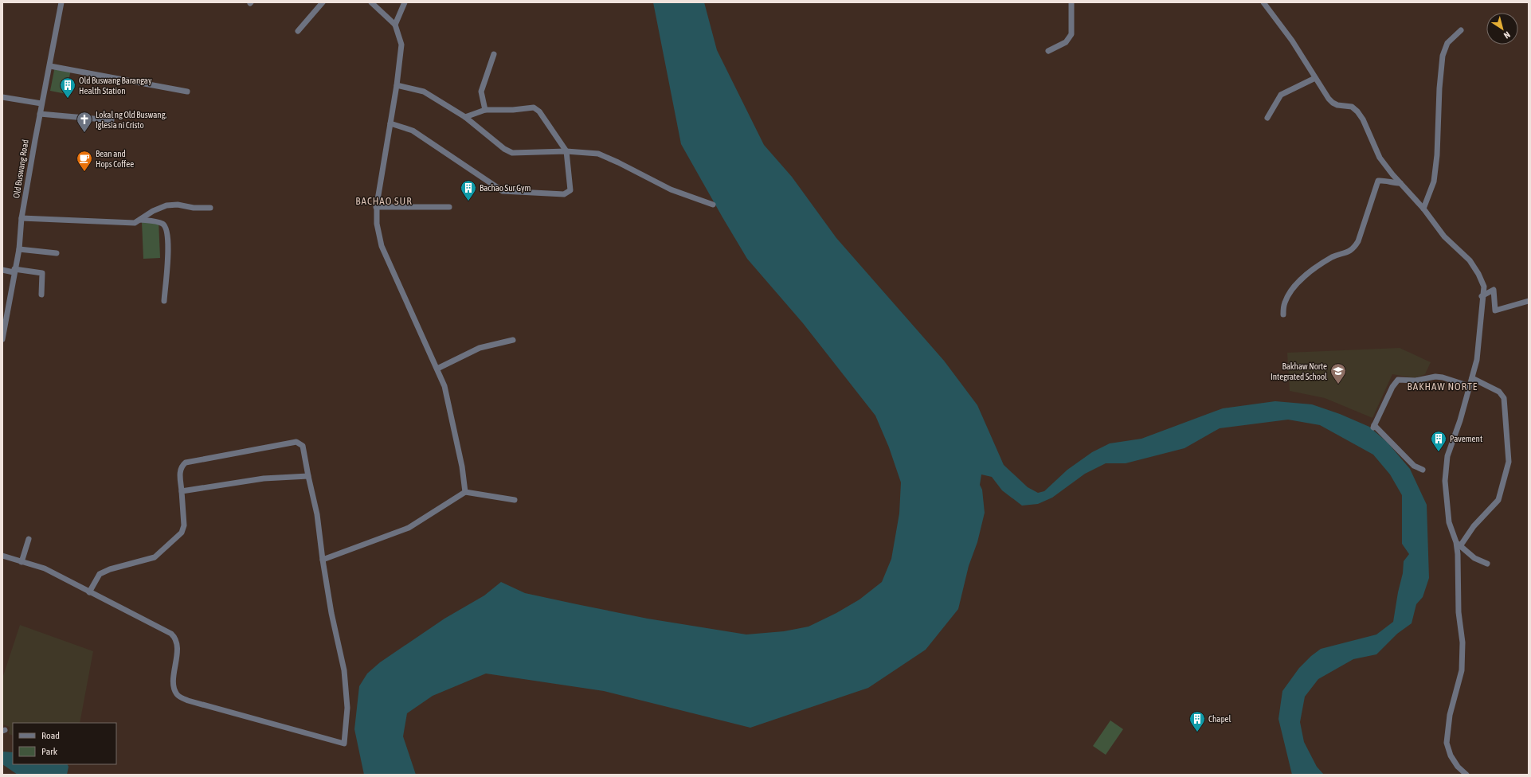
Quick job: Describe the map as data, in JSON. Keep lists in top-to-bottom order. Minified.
{"streets":{"street":["Old Buswang Road"]},"districts":["BACHAO SUR","BAKHAW NORTE"],"places":{"building":["Old Buswang Barangay Health Station","Bachao Sur Gym","Pavement","Chapel"],"church":["Lokal ng Old Buswang, Iglesia ni Cristo"],"cafe":["Bean and Hops Coffee"],"school or university":["Bakhaw Norte Integrated School"]},"legend":["Road","Park"],"north":"bottom right"}
